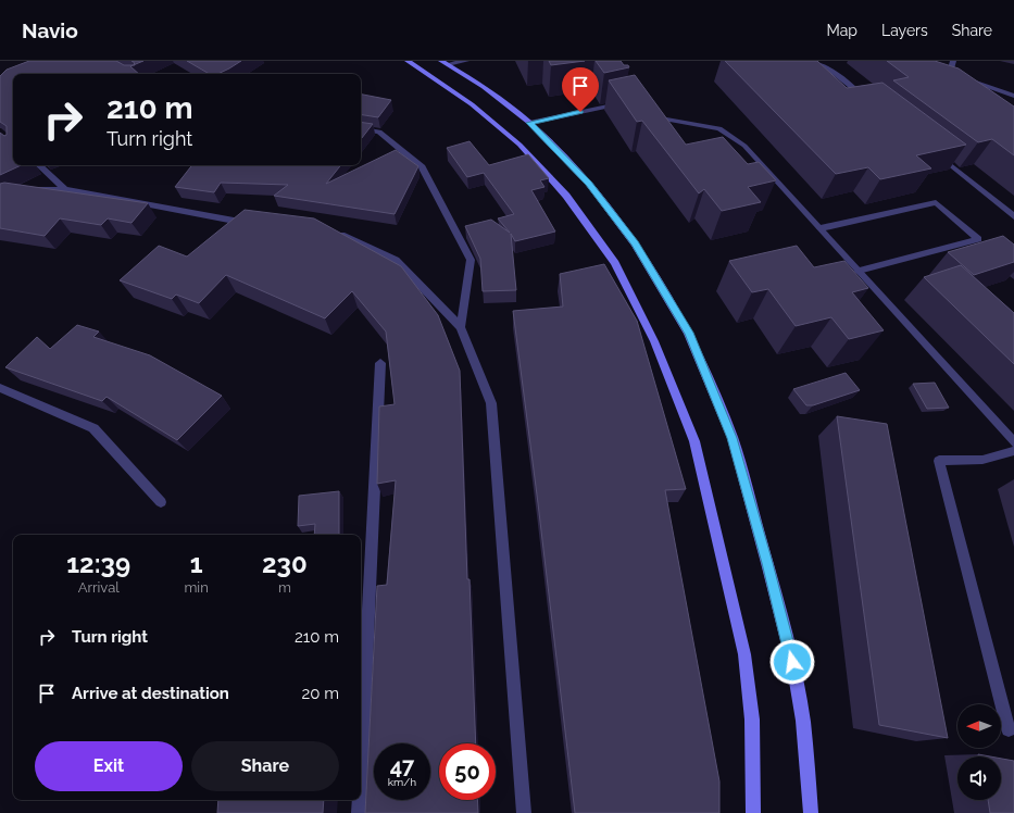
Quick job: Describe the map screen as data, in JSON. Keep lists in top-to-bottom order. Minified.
{"north":"left","page":{"header":"Navio","nav":["Map","Layers","Share"],"turn":["210 m","Turn right"],"eta":["12:39","Arrival","1","min","230","m"],"list":[{"name":"Turn right","value":"210 m"},{"name":"Arrive at destination","value":"20 m"}],"buttons":["Exit","Share"],"speed":"47 km/h","limit":"50"}}
